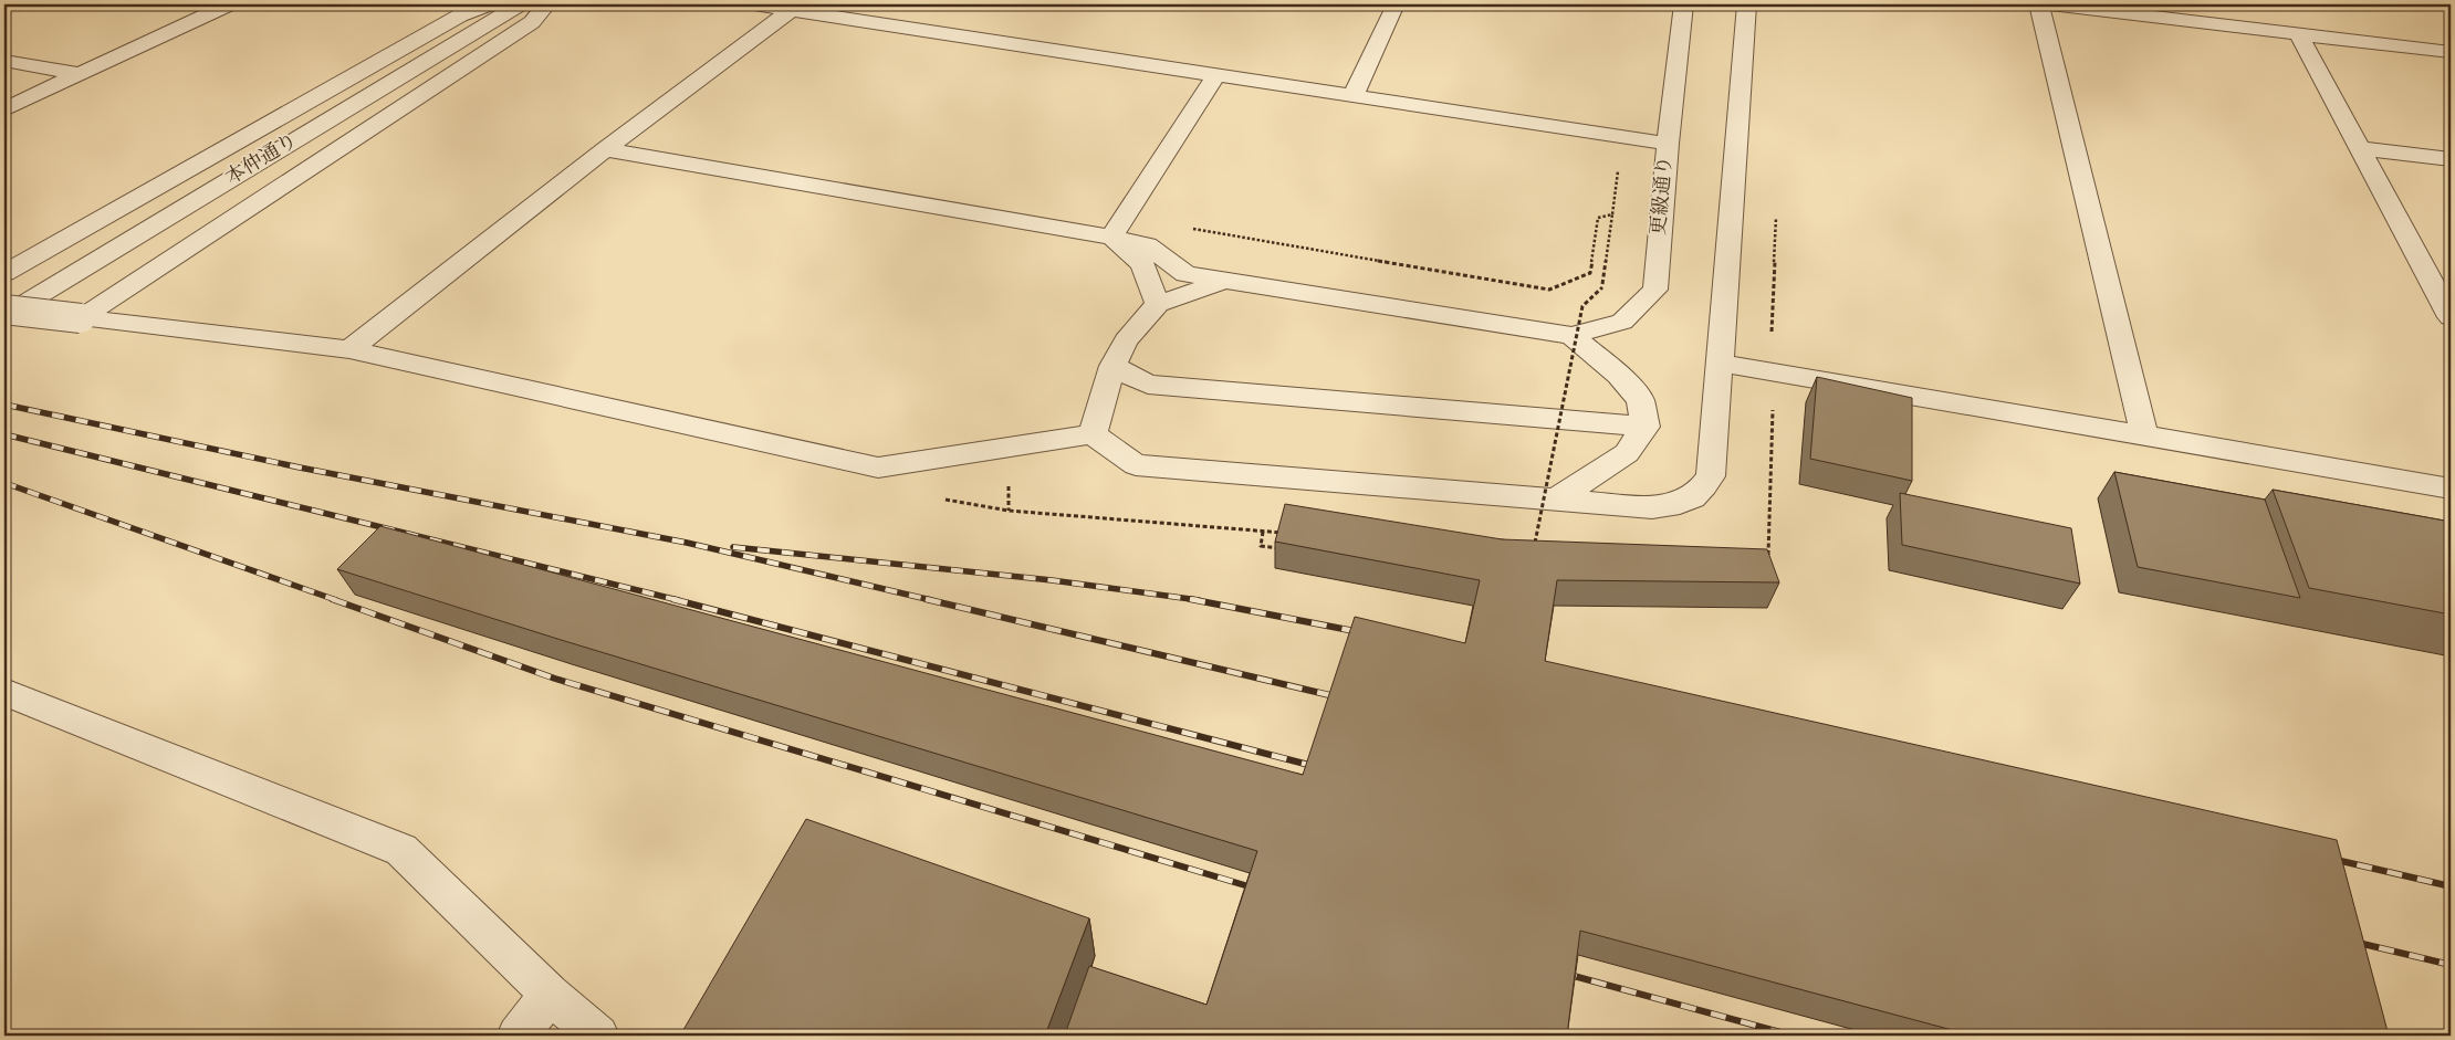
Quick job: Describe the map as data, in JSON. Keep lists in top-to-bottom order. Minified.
{"streets":{"street":["本仲通り","更級通り"]}}
